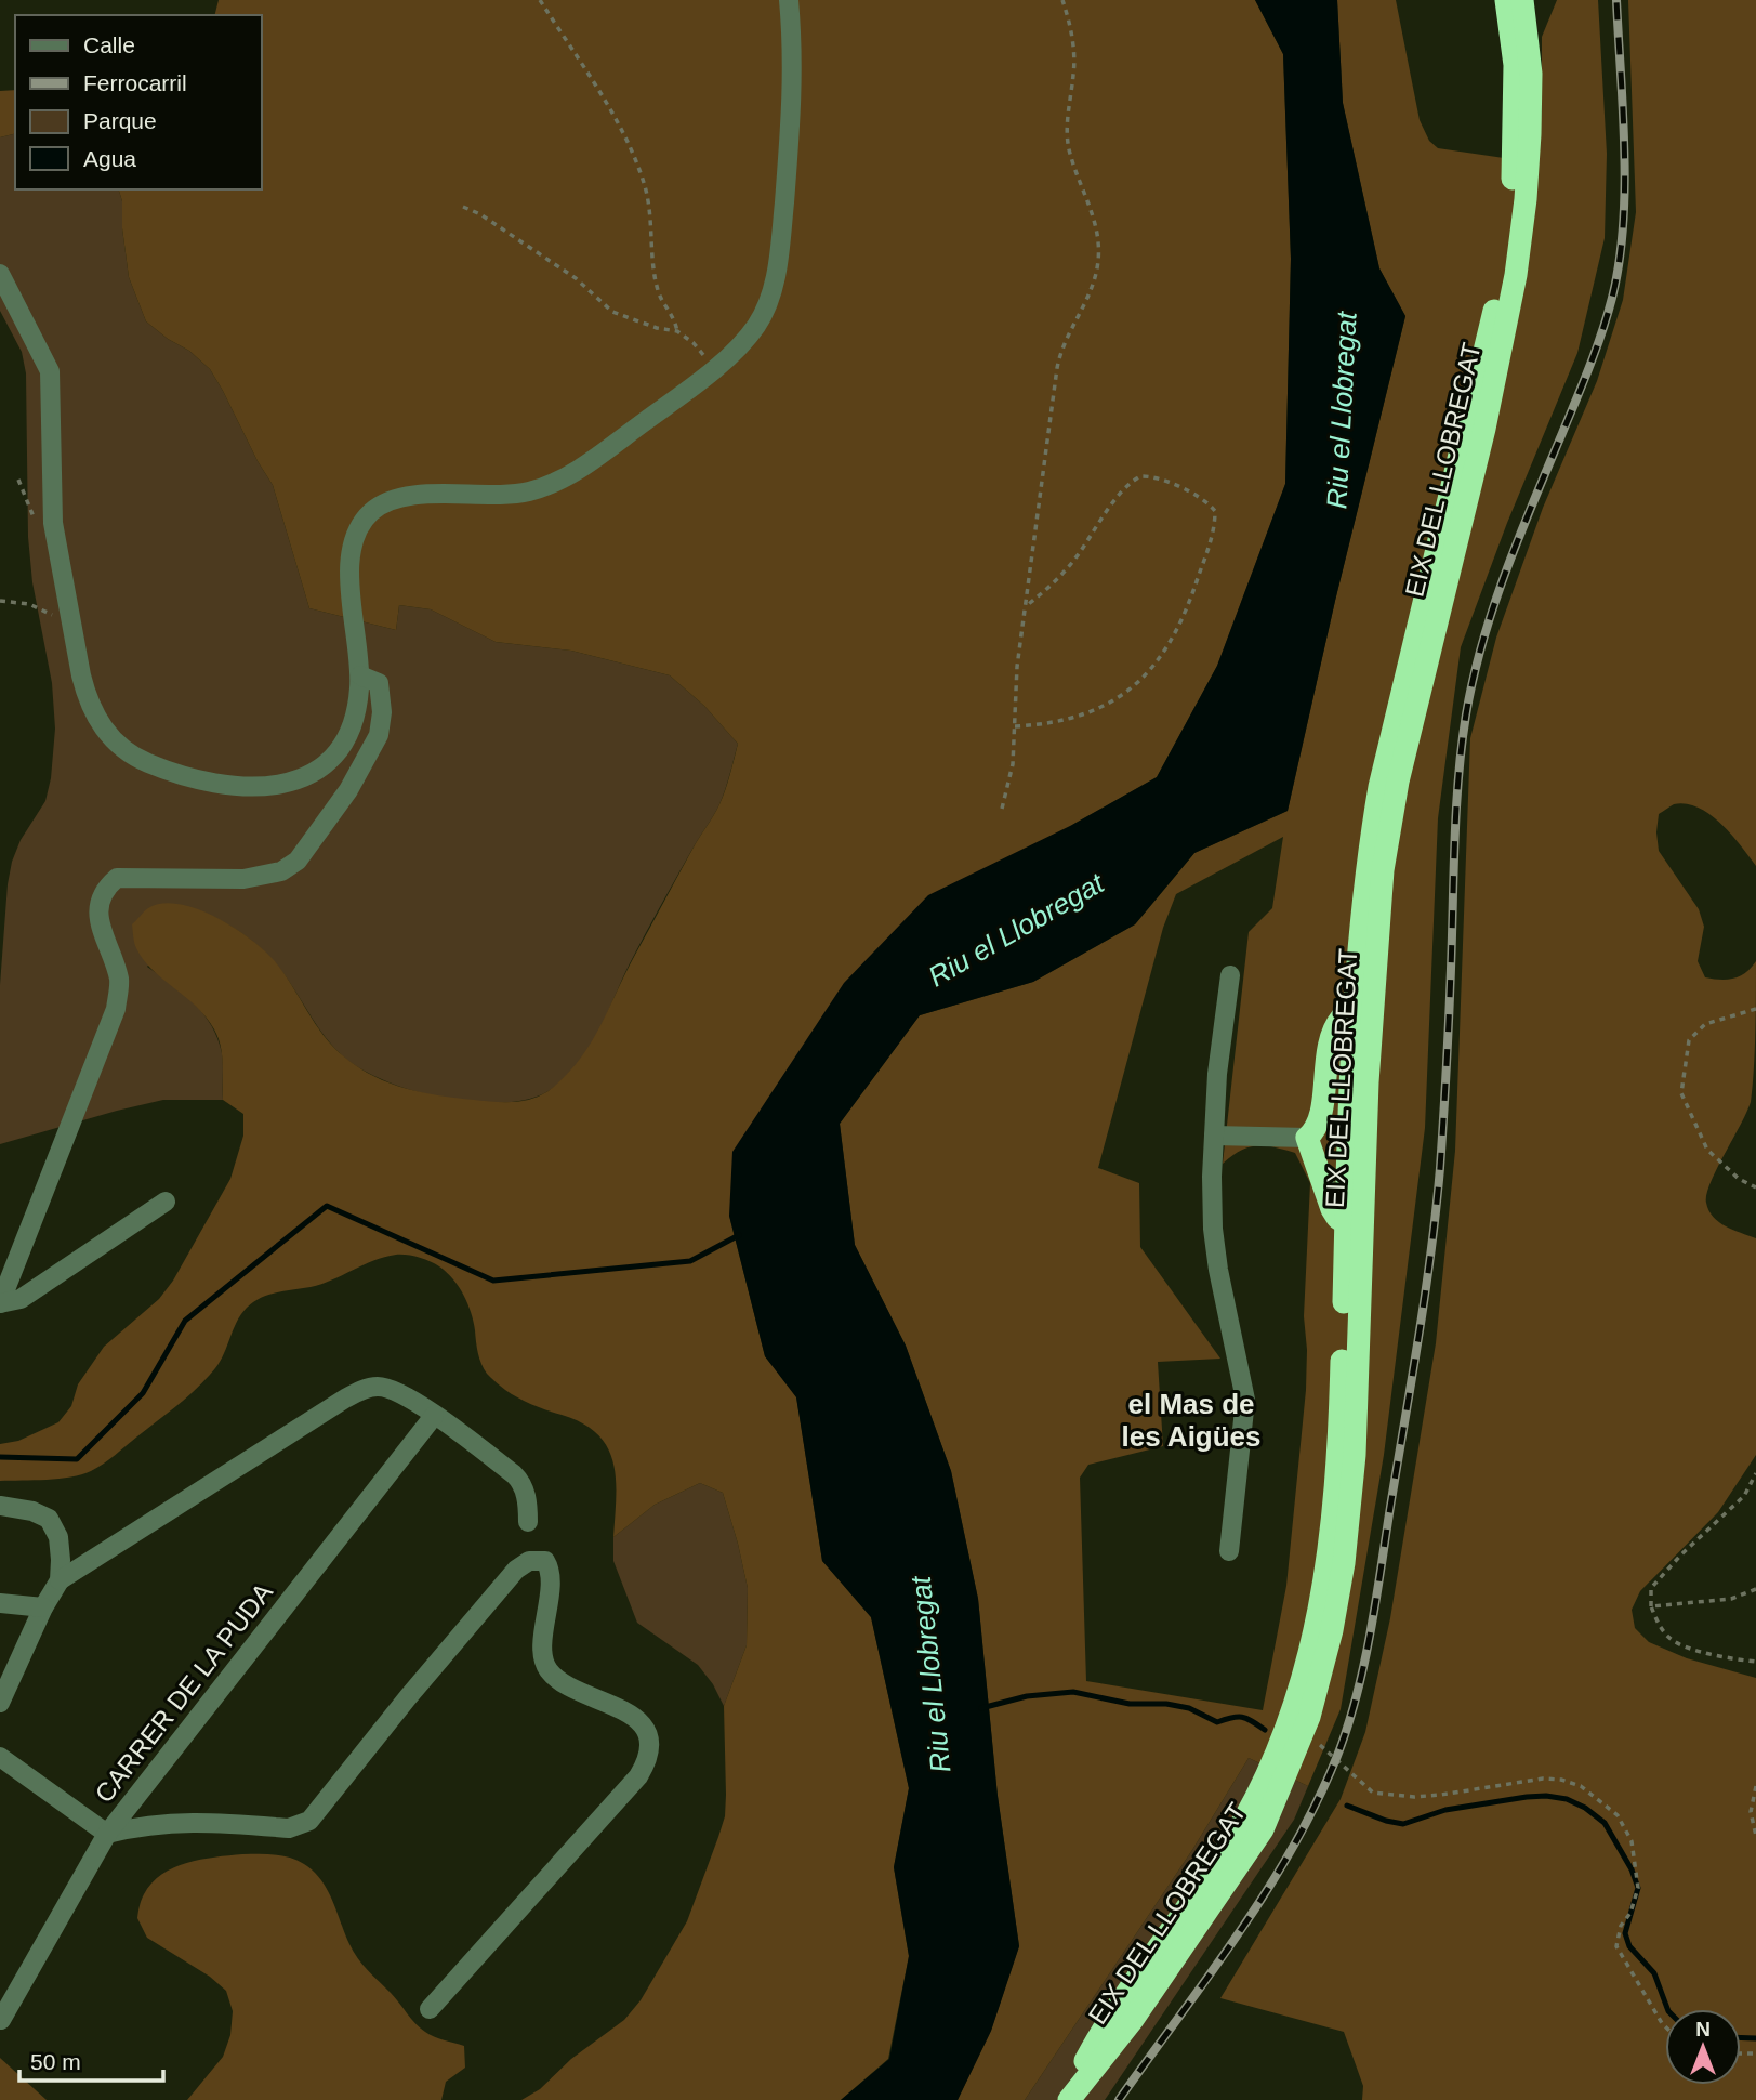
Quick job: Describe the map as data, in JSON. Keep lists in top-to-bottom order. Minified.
{"streets":{"highway":["EIX DEL LLOBREGAT"],"street":["CARRER DE LA PUDA"]},"districts":["el Mas de les Aigües"],"water":["Riu el Llobregat"],"legend":["Calle","Ferrocarril","Parque","Agua"],"scale_bar":"50 m","north":"top"}
